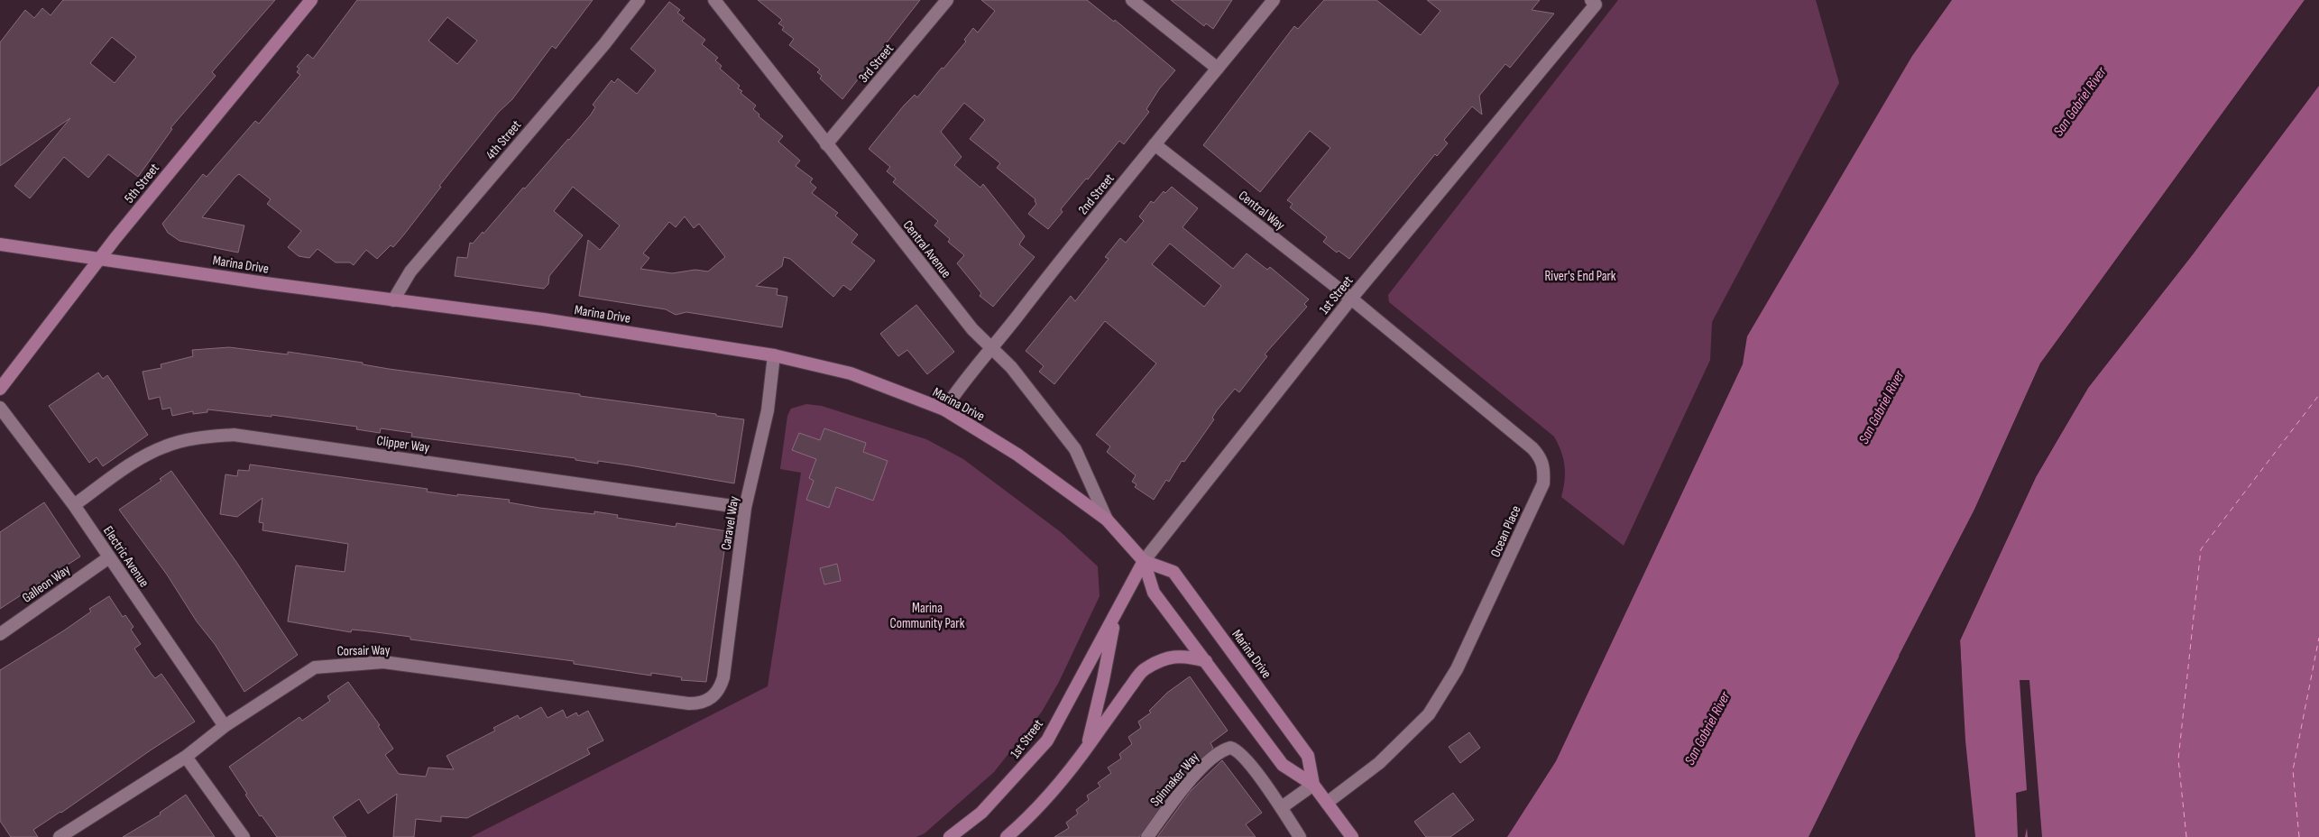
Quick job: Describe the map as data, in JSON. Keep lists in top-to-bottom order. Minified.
{"streets":{"main road":["5th Street","Marina Drive","1st Street"],"street":["3rd Street","4th Street","2nd Street","Central Way","Central Avenue","Clipper Way","Caravel Way","Ocean Place","Electric Avenue","Galleon Way","Corsair Way","Spinnaker Way"]},"crossings":[["3rd Street","Central Avenue"],["4th Street","Marina Drive"],["5th Street","Marina Drive"],["2nd Street","Central Way"],["2nd Street","Central Avenue"],["2nd Street","Marina Drive"],["Central Way","1st Street"],["Central Way","Ocean Place"],["Central Avenue","Marina Drive"],["Marina Drive","1st Street"],["Marina Drive","Caravel Way"],["Marina Drive","Ocean Place"],["1st Street","Ocean Place"],["Clipper Way","Caravel Way"],["Clipper Way","Electric Avenue"],["Caravel Way","Corsair Way"],["Electric Avenue","Galleon Way"],["Electric Avenue","Corsair Way"]],"water":["San Gabriel River"],"parks":["River's End Park","Marina Community Park"]}
